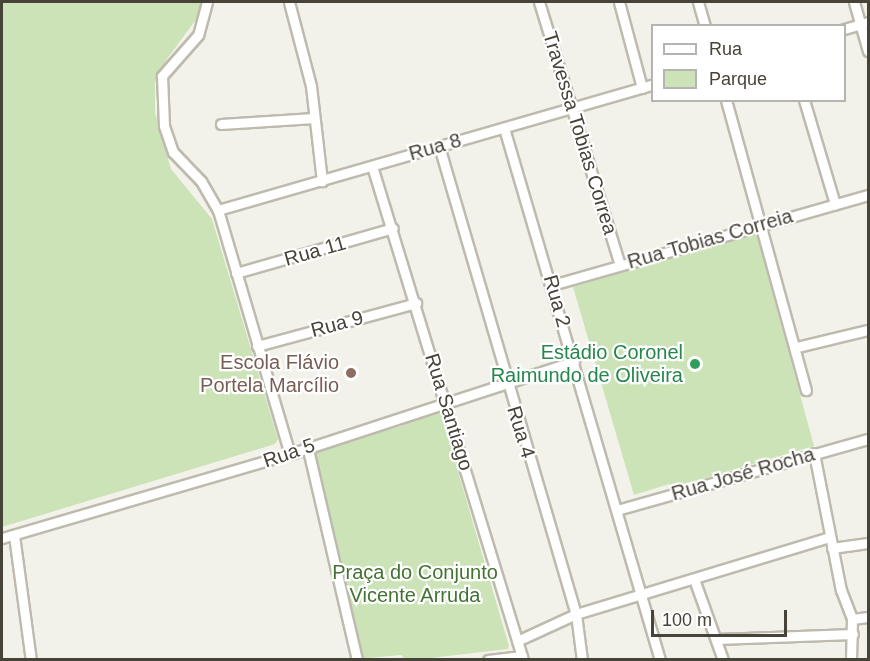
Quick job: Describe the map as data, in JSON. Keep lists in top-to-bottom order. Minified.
{"streets":{"street":["Travessa Tobias Correa","Rua 8","Rua Tobias Correia","Rua 11","Rua 2","Rua 9","Rua Santiago","Rua 4","Rua 5","Rua José Rocha"]},"crossings":[["Travessa Tobias Correa","Rua 8"],["Travessa Tobias Correa","Rua Tobias Correia"],["Rua 8","Rua 2"],["Rua 8","Rua Santiago"],["Rua 8","Rua 4"],["Rua Tobias Correia","Rua 2"],["Rua 11","Rua Santiago"],["Rua 2","Rua 5"],["Rua 2","Rua José Rocha"],["Rua 9","Rua Santiago"],["Rua Santiago","Rua 5"],["Rua 4","Rua 5"]],"parks":["Praça do Conjunto Vicente Arruda"],"places":["Estádio Coronel Raimundo de Oliveira","Escola Flávio Portela Marcílio"],"legend":["Rua","Parque"],"scale_bar":"100 m"}
